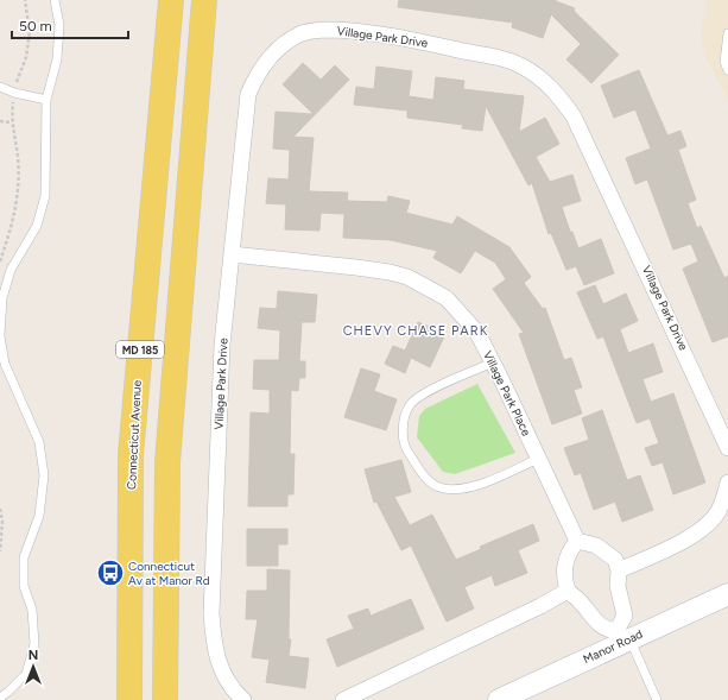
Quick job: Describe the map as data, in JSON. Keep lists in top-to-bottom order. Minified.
{"streets":{"main road":["MD 185","Connecticut Avenue"],"street":["Village Park Drive","Village Park Place","Manor Road"]},"crossings":[["Village Park Drive","Village Park Place"]],"districts":["CHEVY CHASE PARK"],"places":{"bus stop":["Connecticut Av at Manor Rd"]},"scale_bar":"50 m","north":"top"}
